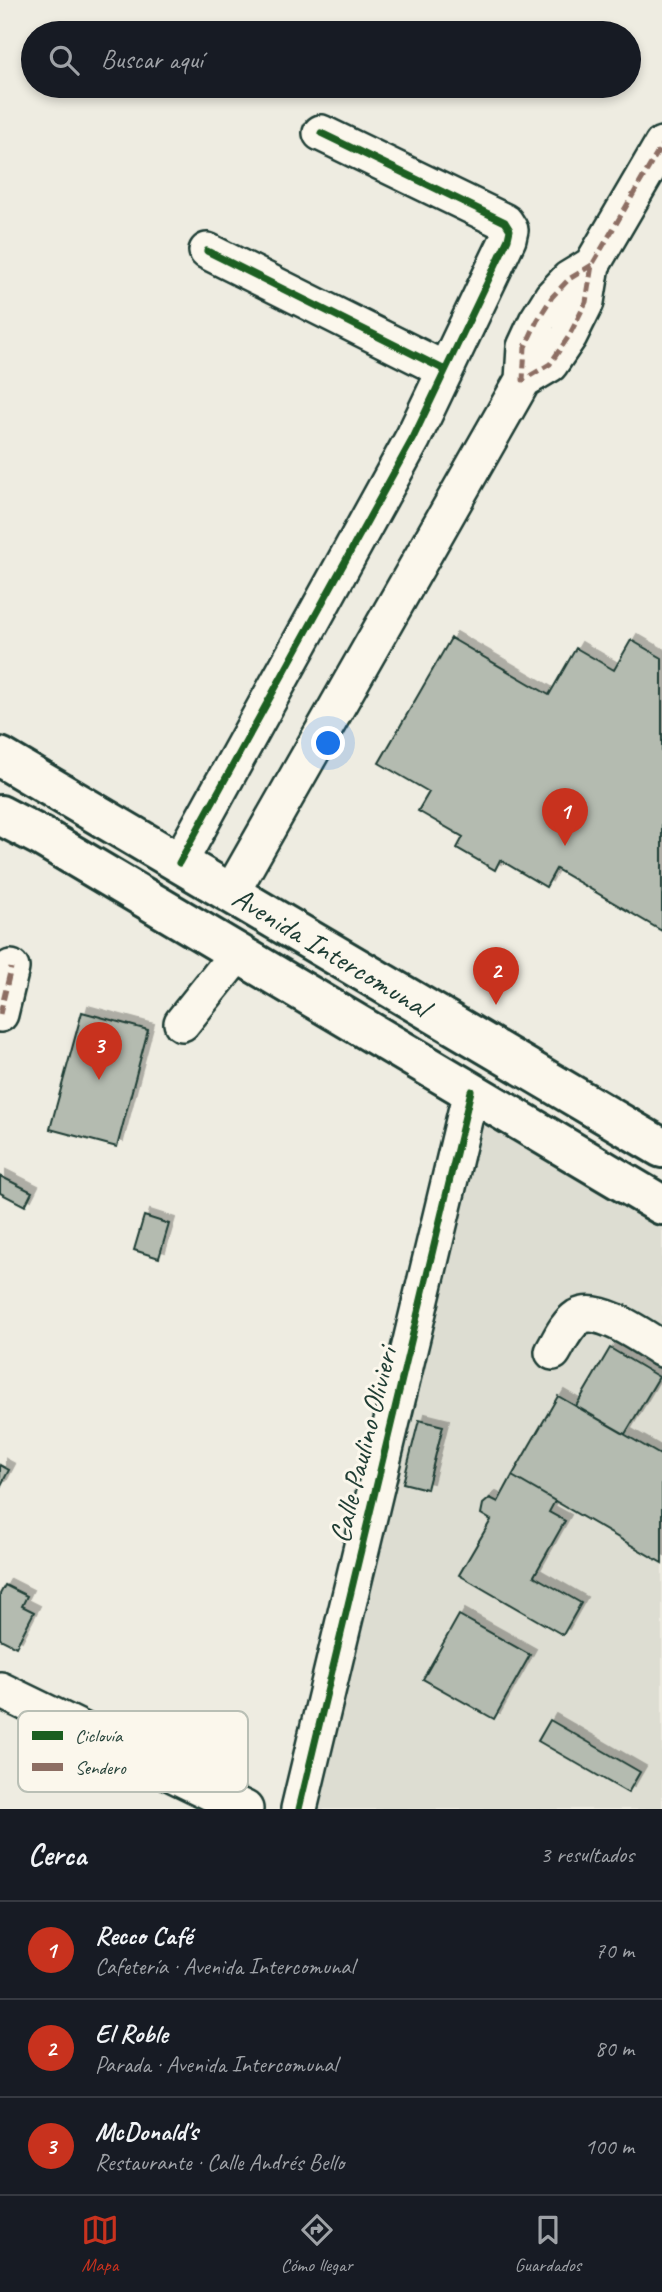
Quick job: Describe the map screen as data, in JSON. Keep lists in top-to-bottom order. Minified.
{"streets":{"main road":["Avenida Intercomunal"],"street":["Calle Paulino Olivieri"]},"crossings":[["Avenida Intercomunal","Calle Paulino Olivieri"]],"legend":["Ciclovía","Sendero"],"page":{"search":"Buscar aquí","pins":["1","2","3"],"heading":["Cerca","3 resultados"],"list":[{"mark":"1","name":"Recco Café","note":"Cafetería · Avenida Intercomunal","value":"70 m"},{"mark":"2","name":"El Roble","note":"Parada · Avenida Intercomunal","value":"80 m"},{"mark":"3","name":"McDonald's","note":"Restaurante · Calle Andrés Bello","value":"100 m"}],"nav":["Mapa","Cómo llegar","Guardados"]}}
